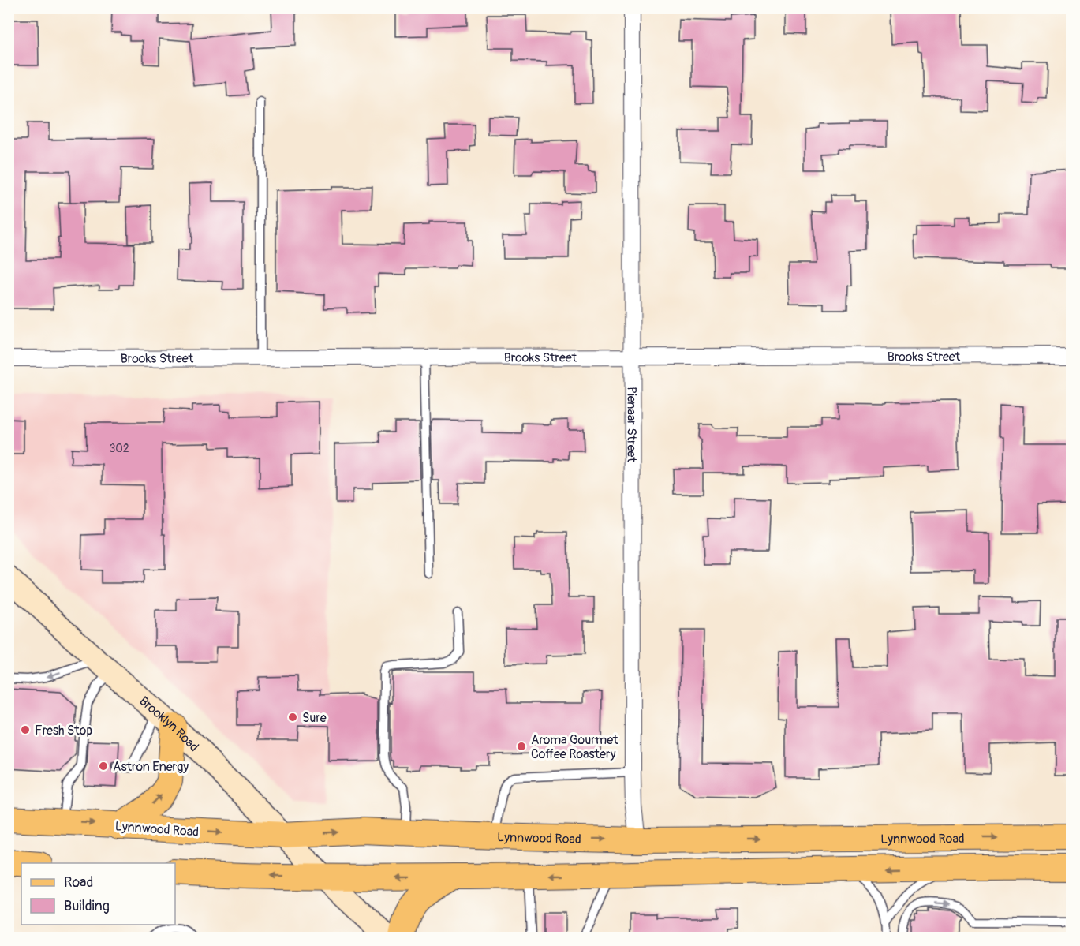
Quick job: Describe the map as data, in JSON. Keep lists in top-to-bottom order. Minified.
{"streets":{"main road":["Brooklyn Road","Lynnwood Road"],"street":["Brooks Street","Pienaar Street"]},"crossings":[["Brooks Street","Pienaar Street"],["Pienaar Street","Lynnwood Road"],["Brooklyn Road","Lynnwood Road"]],"places":["Sure","Fresh Stop","Aroma Gourmet Coffee Roastery","Astron Energy"],"house_numbers":["302"],"legend":["Road","Building"]}
